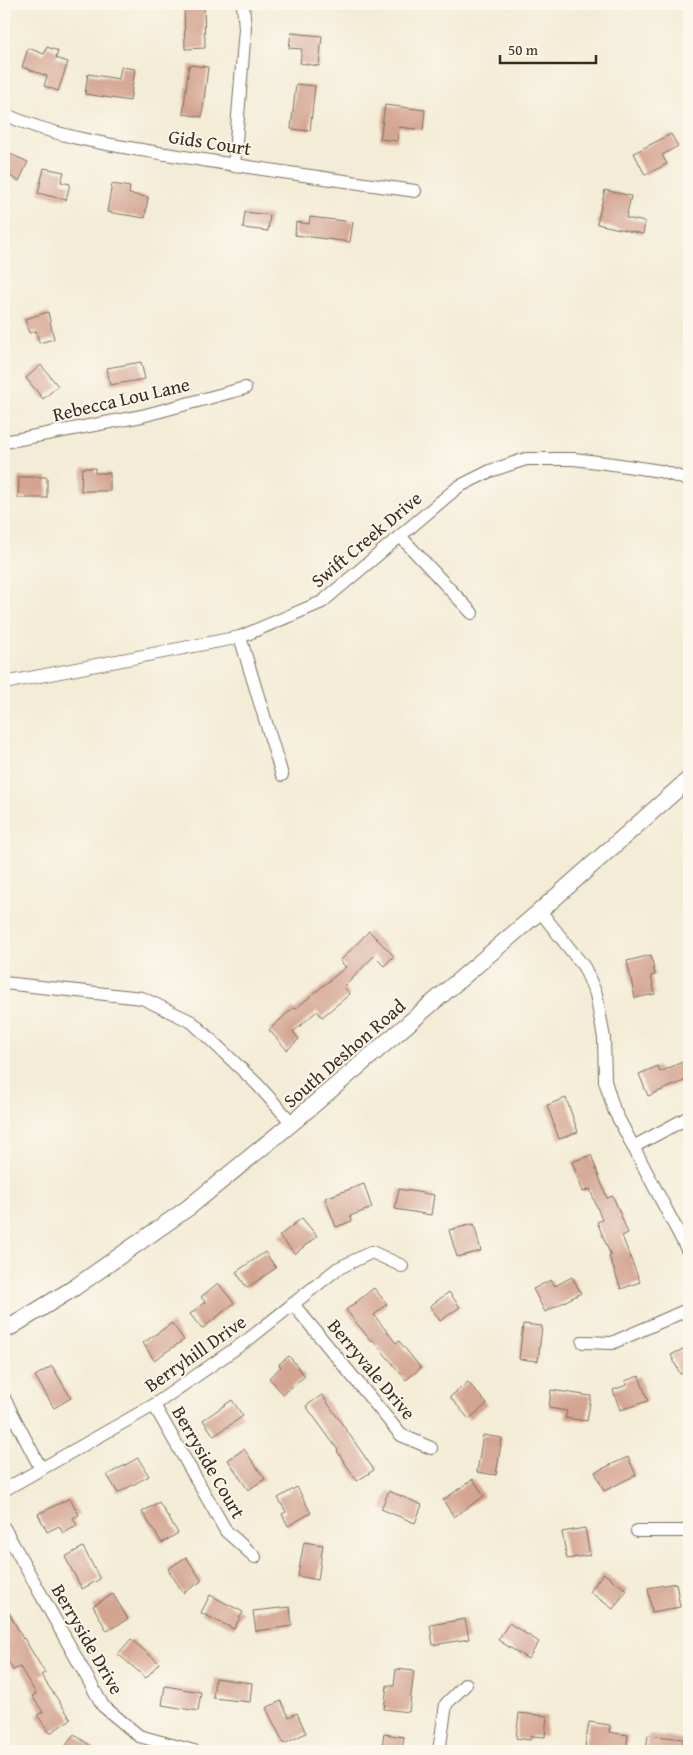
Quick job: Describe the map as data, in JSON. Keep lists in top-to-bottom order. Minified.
{"streets":{"street":["Gids Court","Rebecca Lou Lane","Swift Creek Drive","South Deshon Road","Berryhill Drive","Berryvale Drive","Berryside Court","Berryside Drive"]},"crossings":[["Berryhill Drive","Berryvale Drive"],["Berryhill Drive","Berryside Court"]],"scale_bar":"50 m"}
